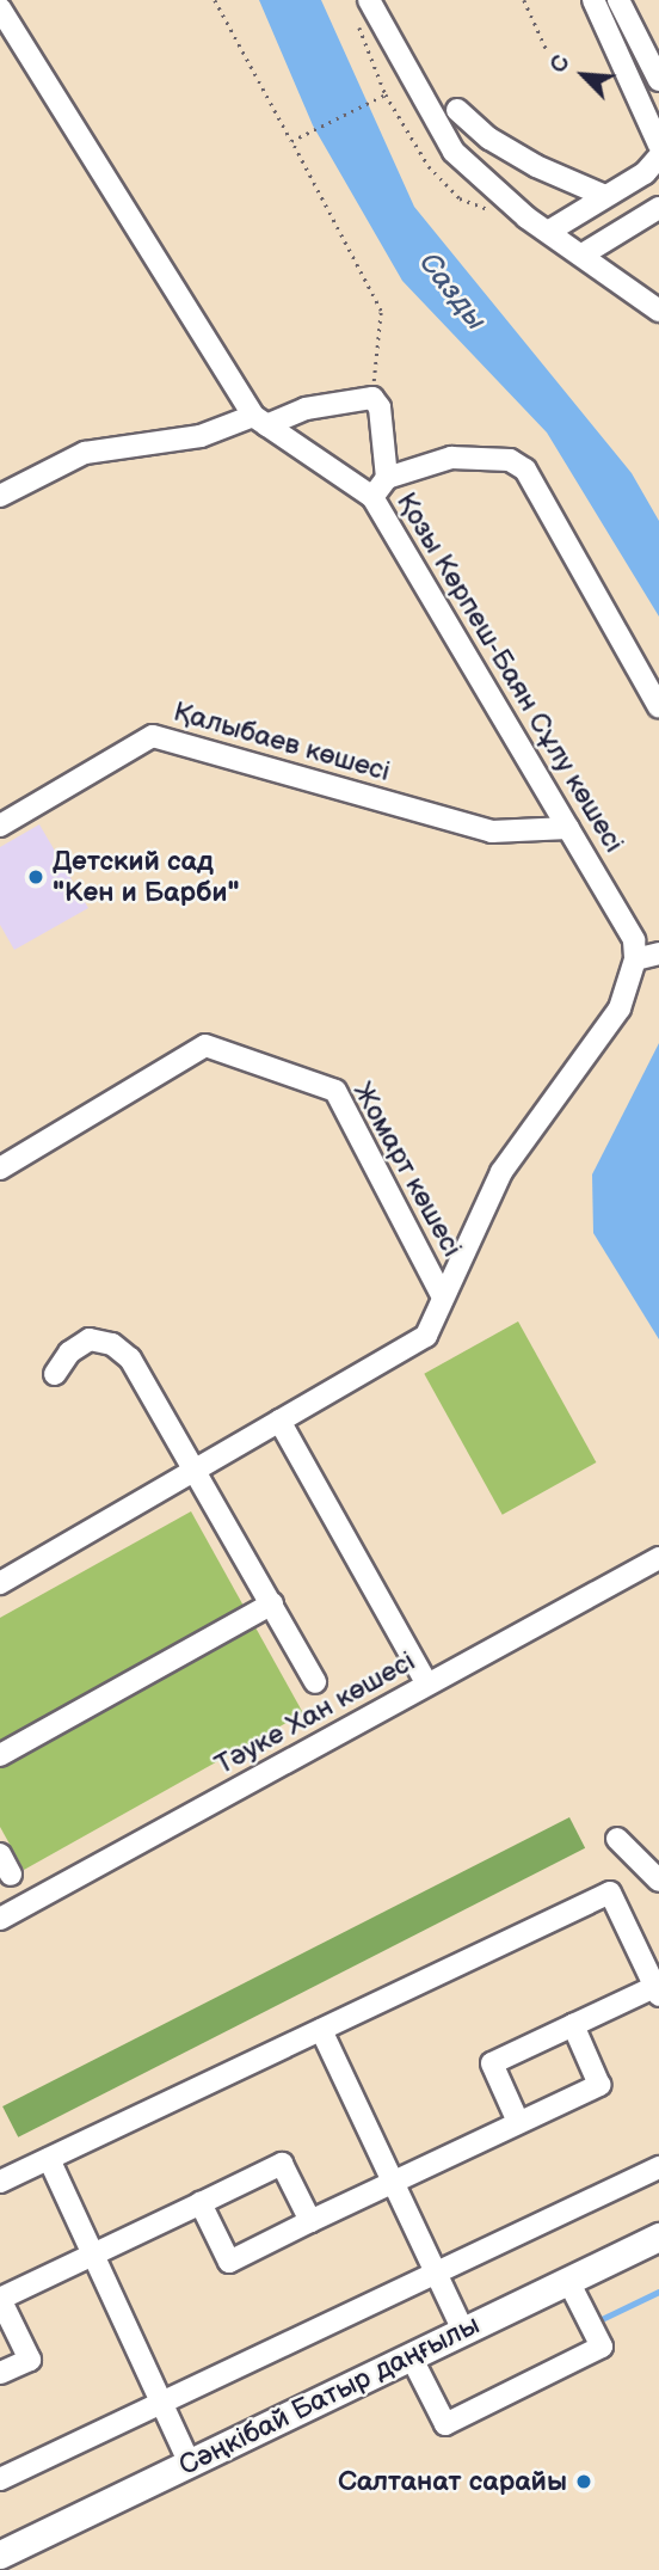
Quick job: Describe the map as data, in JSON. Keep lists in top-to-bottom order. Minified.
{"streets":{"main road":["Сәңкібай Батыр даңғылы"],"street":["Қозы Көрпеш-Баян Сұлу көшесі","Қалыбаев көшесі","Жомарт көшесі","Тәуке Хан көшесі"]},"crossings":[["Қозы Көрпеш-Баян Сұлу көшесі","Қалыбаев көшесі"]],"water":["Сазды"],"places":["Детский сад \"Кен и Барби\"","Салтанат сарайы"],"north":"top left"}
